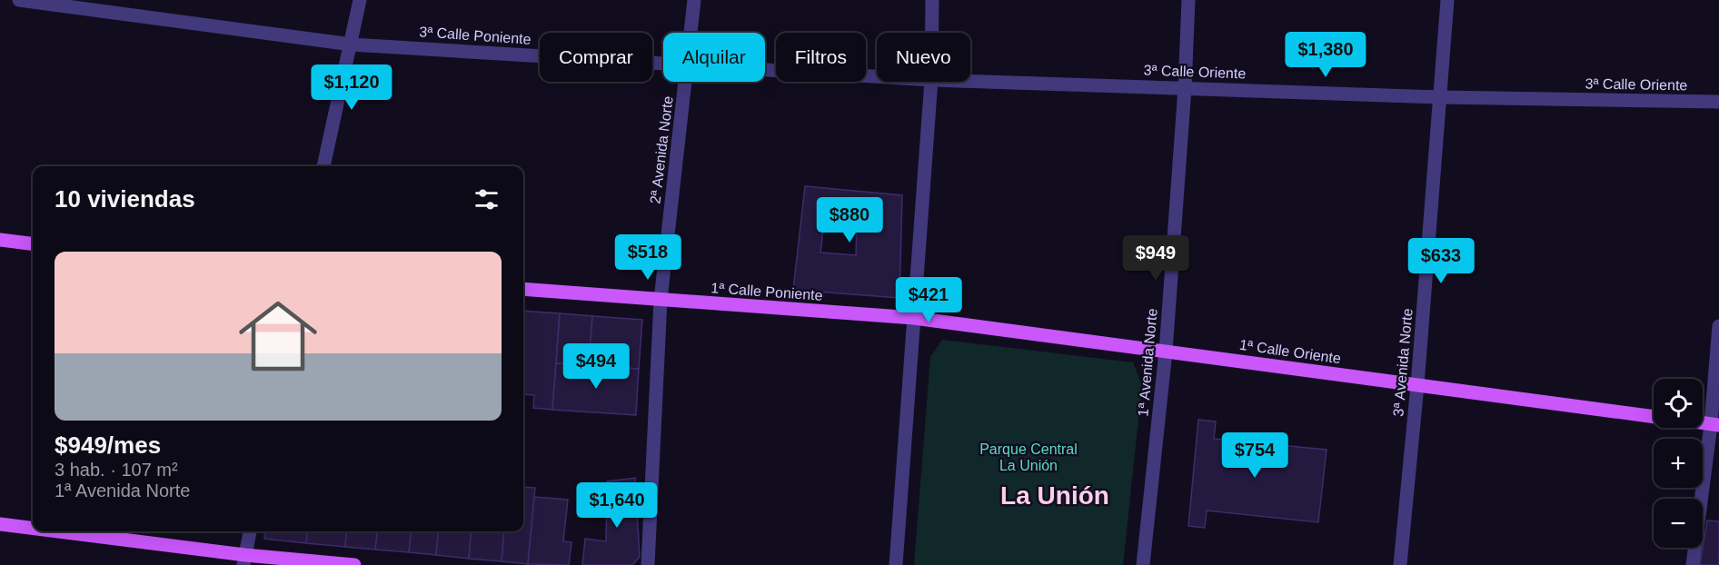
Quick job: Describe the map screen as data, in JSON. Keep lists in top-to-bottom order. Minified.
{"streets":{"main road":["1ª Calle Poniente","1ª Calle Oriente"],"street":["3ª Calle Poniente","3ª Calle Oriente","2ª Avenida Norte","1ª Avenida Norte","3ª Avenida Norte"]},"crossings":[["3ª Calle Oriente","1ª Avenida Norte"],["3ª Calle Oriente","3ª Avenida Norte"],["2ª Avenida Norte","1ª Calle Poniente"],["1ª Calle Poniente","1ª Calle Oriente"],["1ª Calle Oriente","1ª Avenida Norte"],["1ª Calle Oriente","3ª Avenida Norte"]],"districts":["La Unión"],"parks":["Parque Central La Unión"],"page":{"price":["$1,380","$1,120","$880","$518","$949","$633","$421","$494","$754","$1,640"],"chip":["Comprar","Alquilar","Filtros","Nuevo"],"heading":"10 viviendas","list":[{"name":"$949/mes","note":"3 hab. · 107 m² · 1ª Avenida Norte"}],"map_buttons":["+","−"]}}
